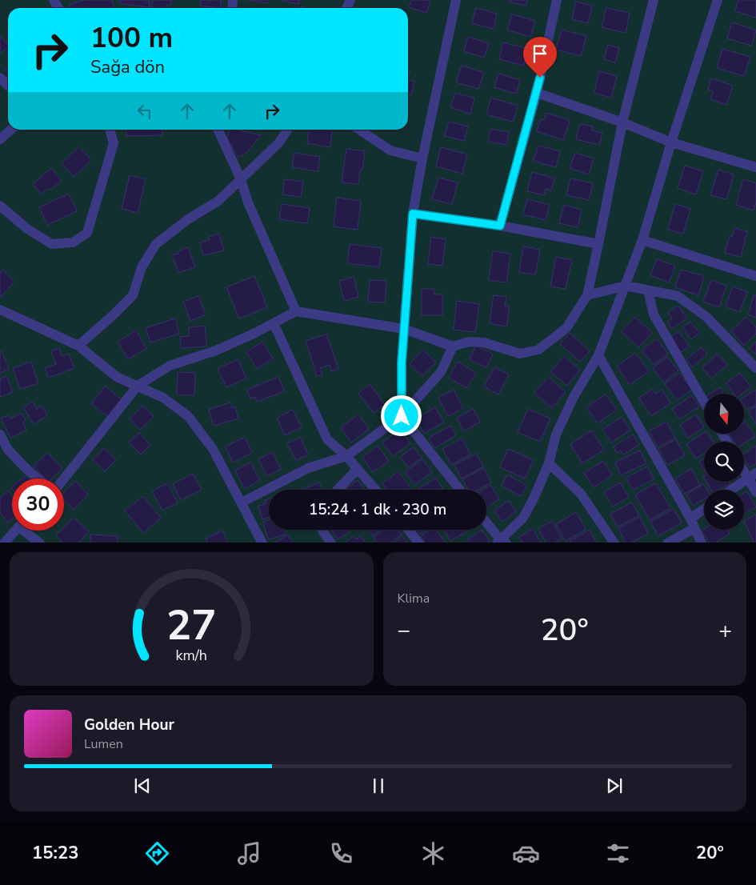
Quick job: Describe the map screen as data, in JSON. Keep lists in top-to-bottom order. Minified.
{"north":"bottom","page":{"turn":["100 m","Sağa dön"],"limit":"30","trip":"15:24 · 1 dk · 230 m","tile":"Klima","heat":["−","20°","+"],"song":["Golden Hour","Lumen"],"tabs":["15:23","20°"],"gauge":["27","km/h"]}}
